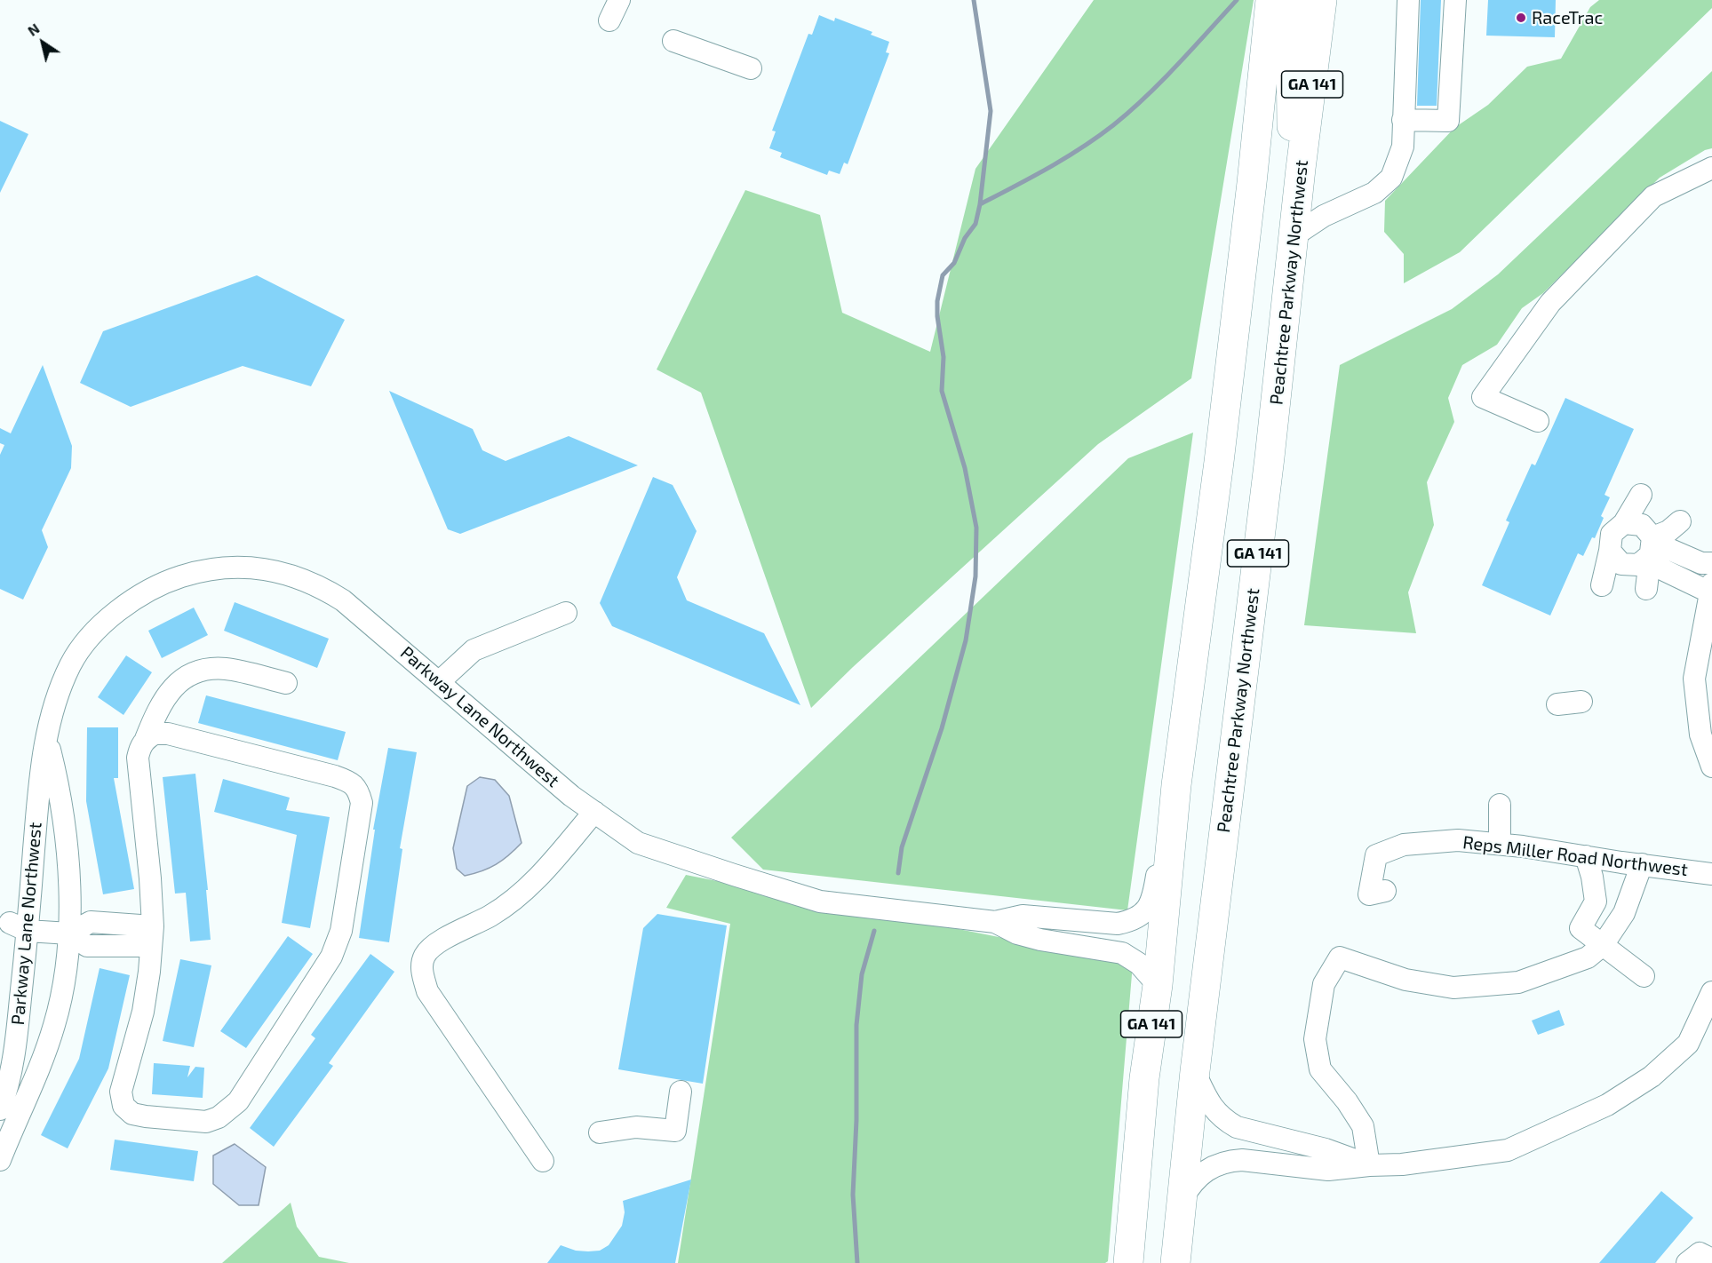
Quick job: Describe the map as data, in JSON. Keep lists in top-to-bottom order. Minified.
{"streets":{"highway":["GA 141","Peachtree Parkway Northwest"],"street":["Parkway Lane Northwest","Reps Miller Road Northwest"]},"crossings":[["GA 141","Parkway Lane Northwest"]],"places":["RaceTrac"],"north":"top left"}
